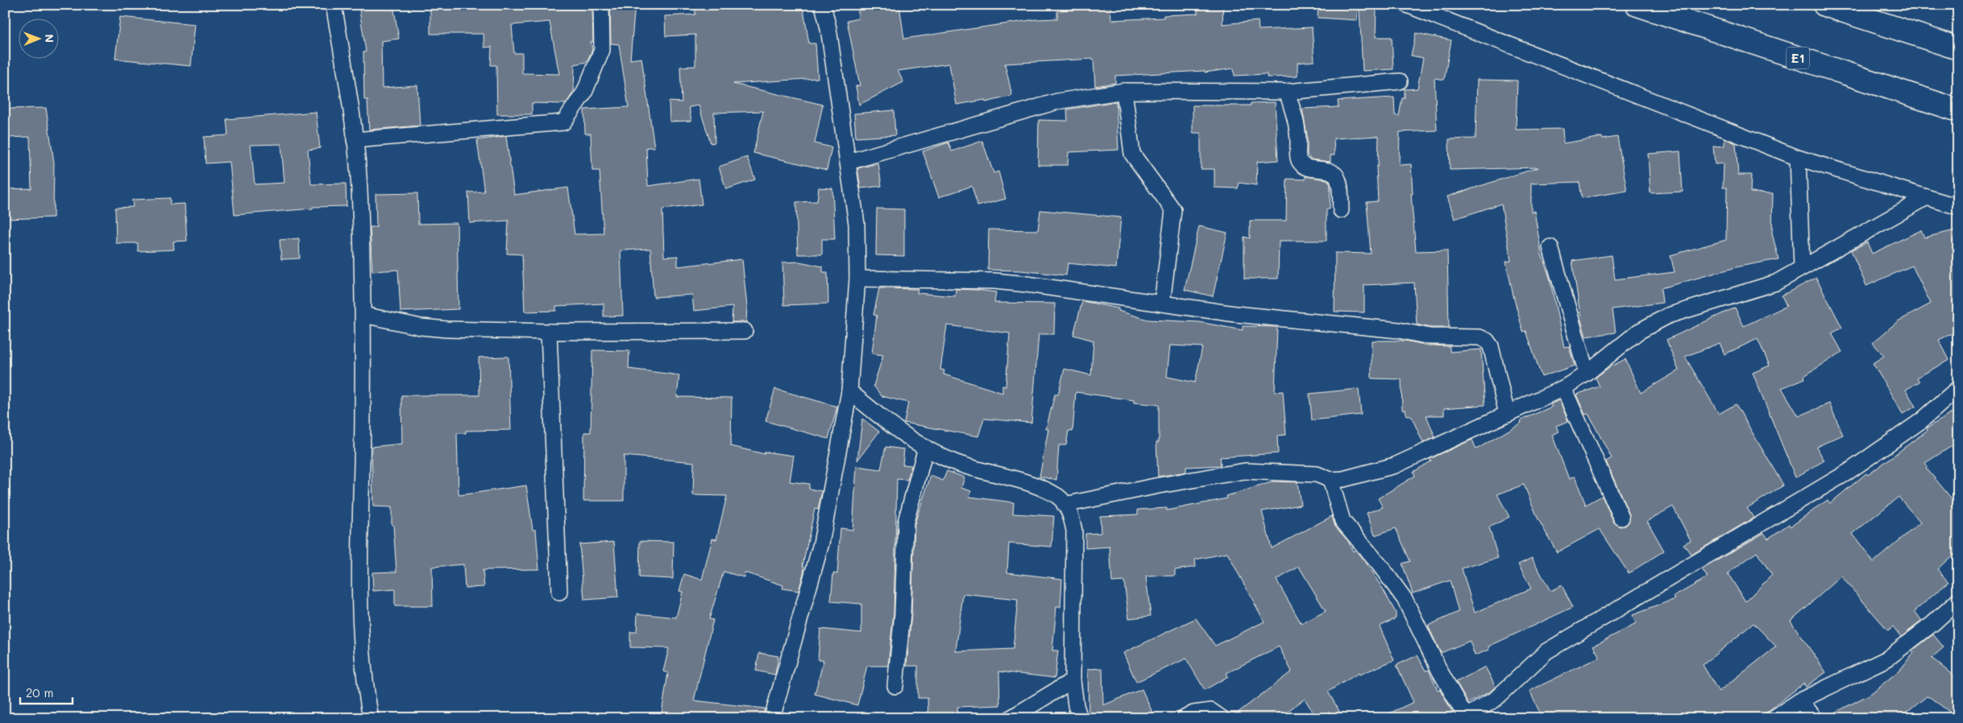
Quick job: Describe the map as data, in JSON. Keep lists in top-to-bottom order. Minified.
{"streets":{"highway":["E1"]},"scale_bar":"20 m","north":"right"}
